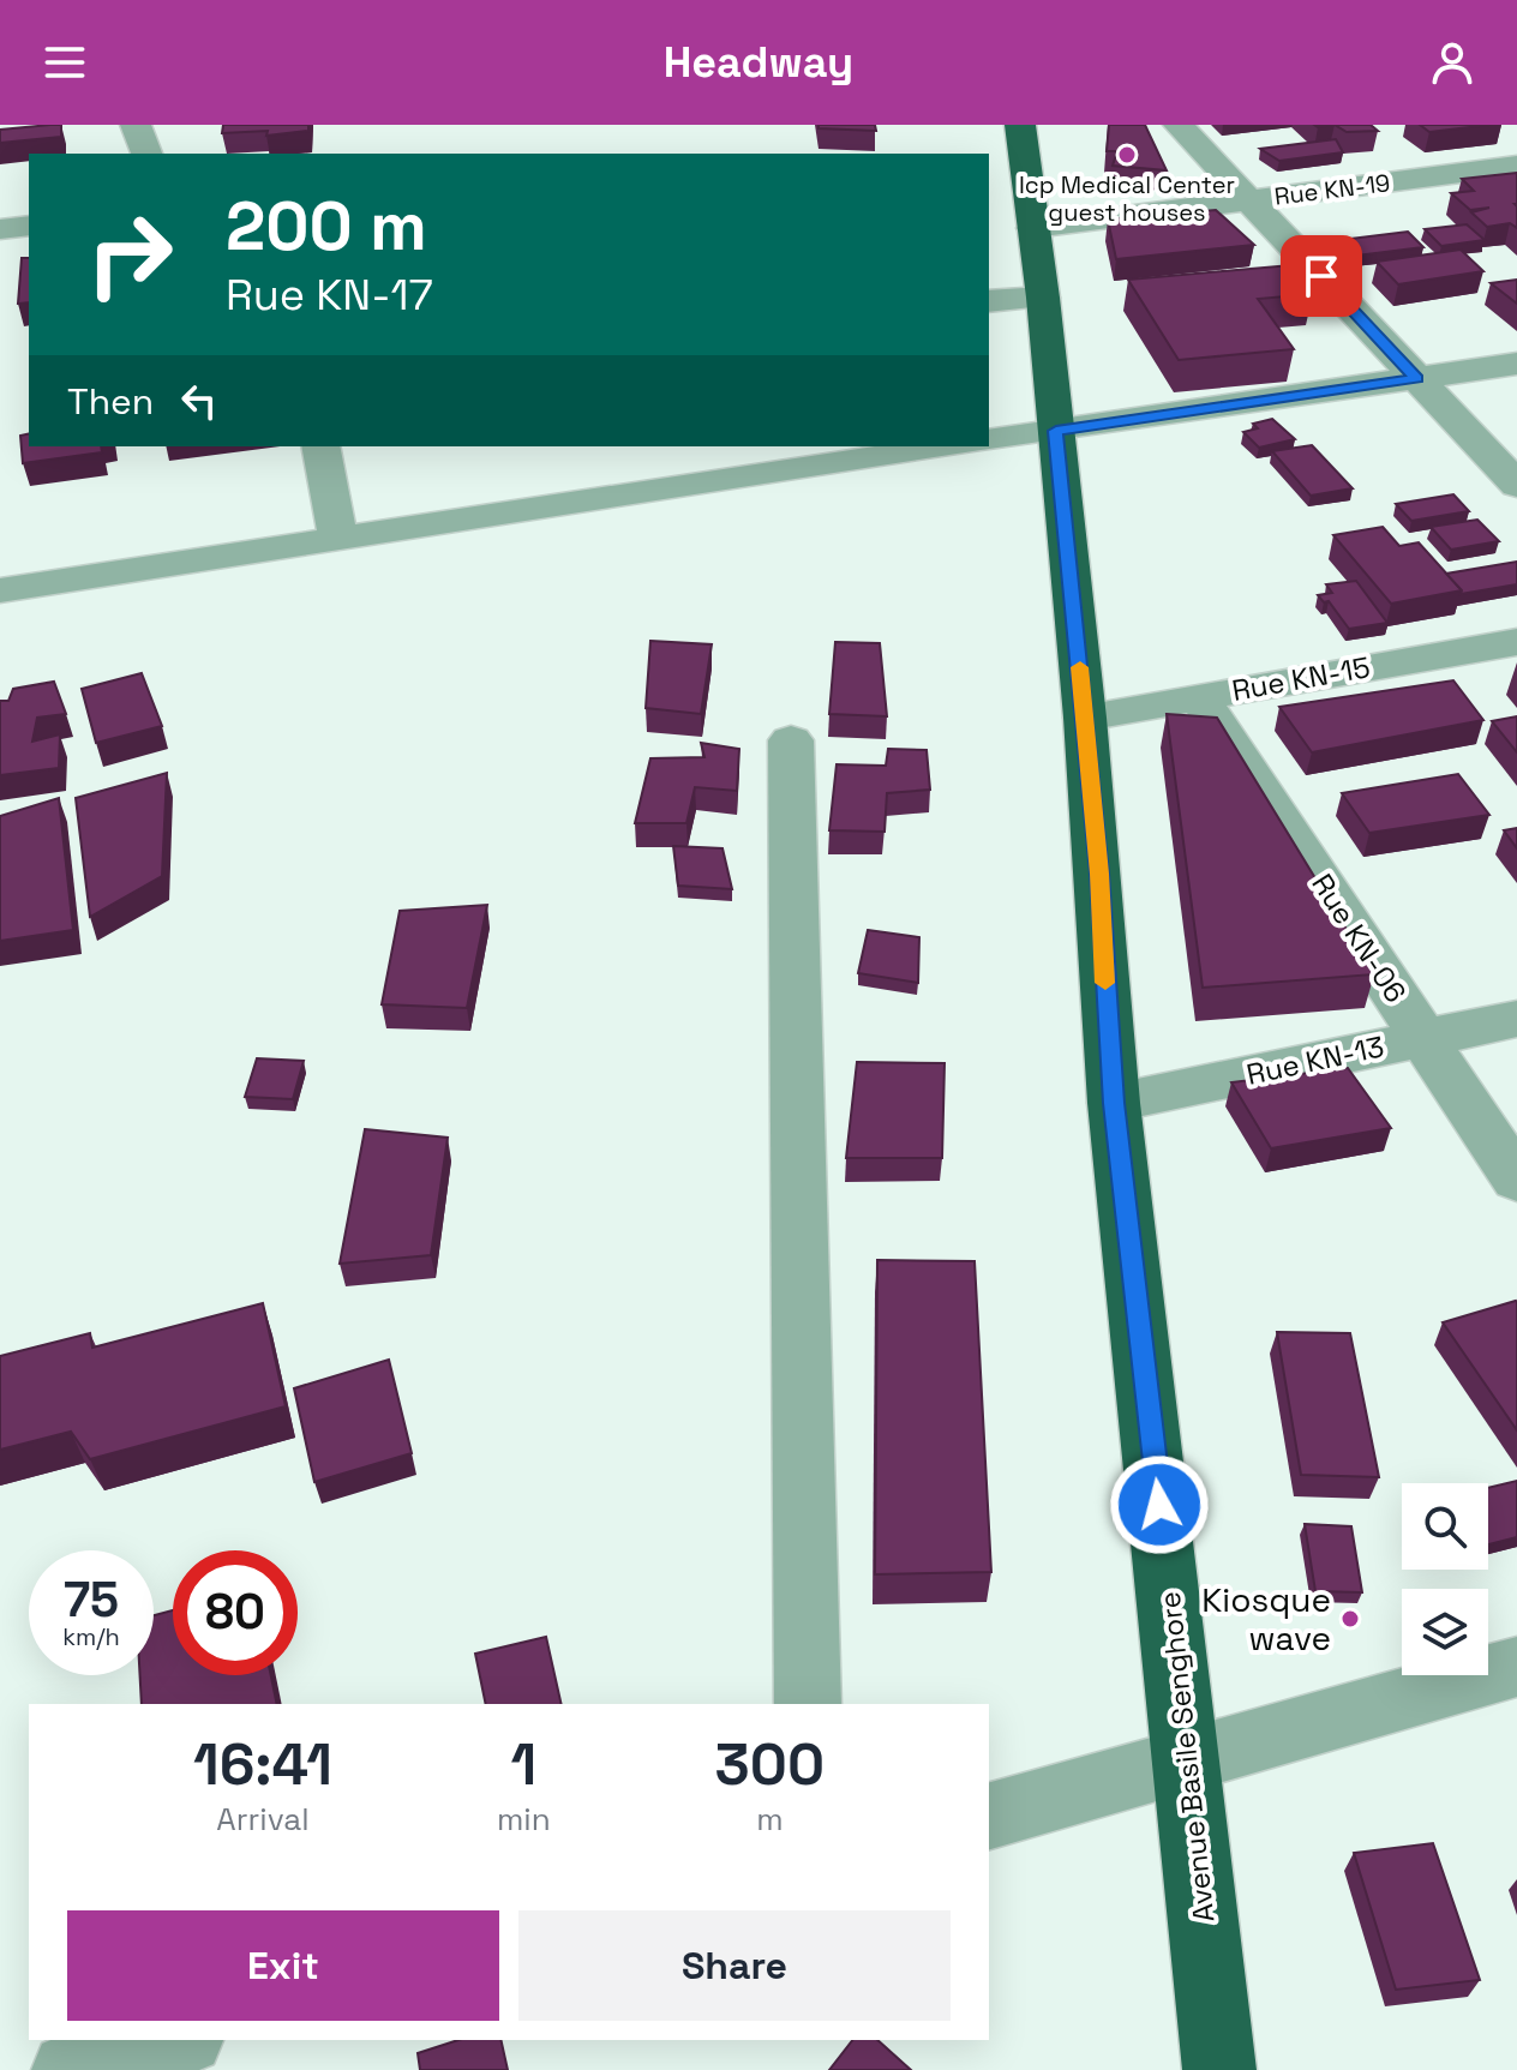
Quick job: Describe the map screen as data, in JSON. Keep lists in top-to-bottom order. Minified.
{"streets":{"highway":["Avenue Basile Senghore"],"street":["Rue KN-19","Rue KN-15","Rue KN-06","Rue KN-13"]},"crossings":[["Rue KN-19","Avenue Basile Senghore"],["Rue KN-15","Rue KN-06"],["Rue KN-15","Avenue Basile Senghore"],["Rue KN-06","Rue KN-13"],["Rue KN-13","Avenue Basile Senghore"]],"places":["Icp Medical Center guest houses","Kiosque wave"],"page":{"header":"Headway","turn":["200 m","Rue KN-17"],"then":"Then","speed":"75 km/h","limit":"80","eta":["16:41","Arrival","1","min","300","m"],"buttons":["Exit","Share"]}}
